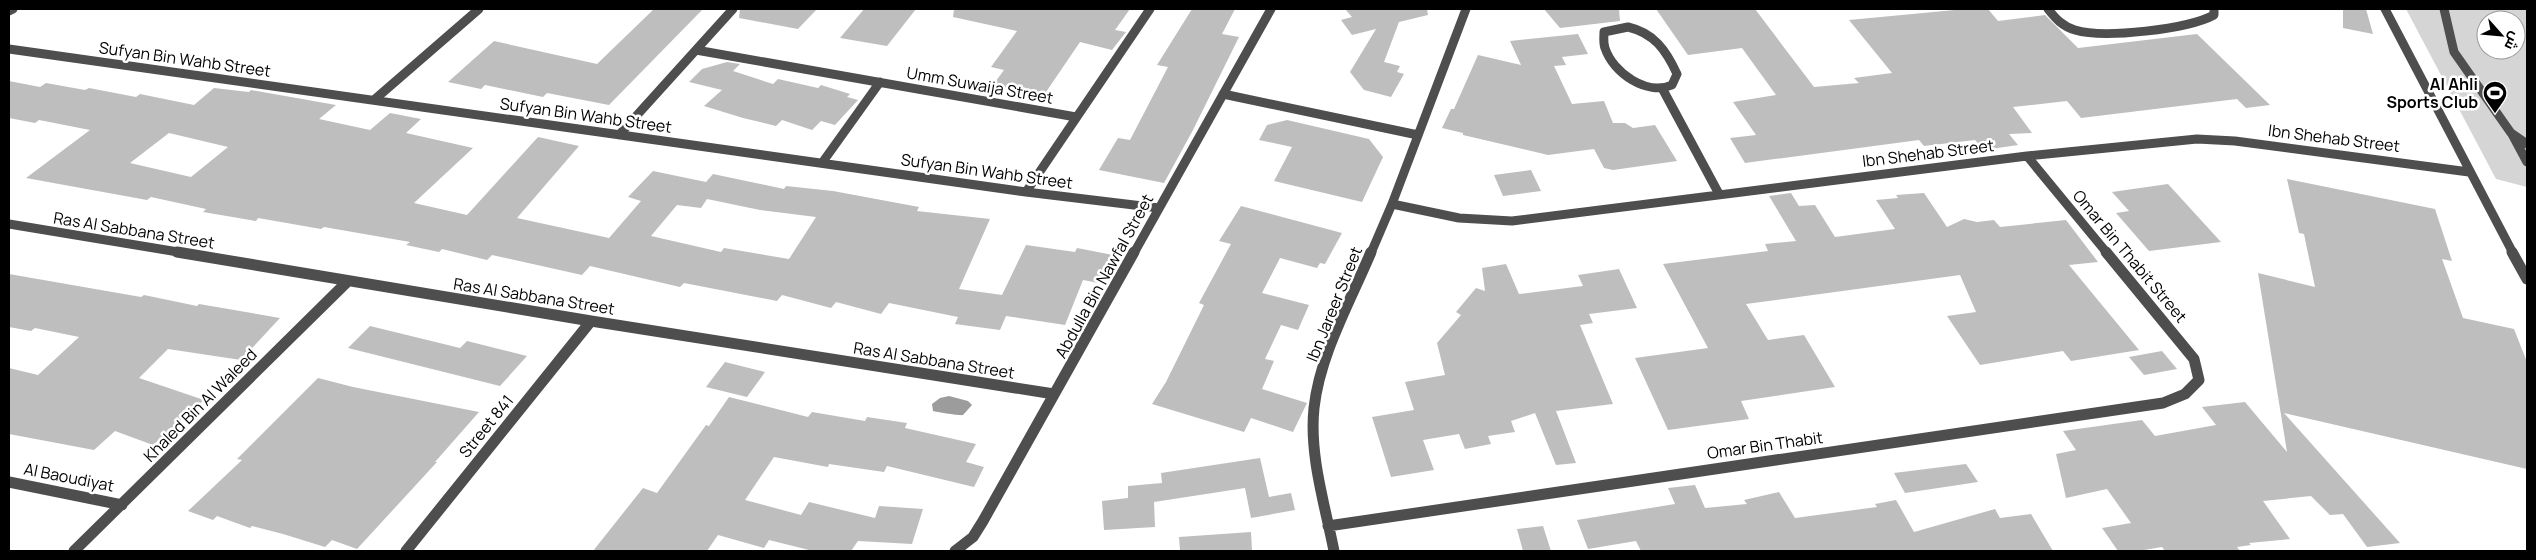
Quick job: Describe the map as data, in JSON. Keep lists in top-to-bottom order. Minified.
{"streets":{"street":["Sufyan Bin Wahb Street","Umm Suwaija Street","Ibn Shehab Street","Ras Al Sabbana Street","Omar Bin Thabit Street","Abdulla Bin Nawfal Street","Ibn Jareer Street","Khaled Bin Al Waleed","Street 841","Al Baoudiyat"]},"crossings":[["Sufyan Bin Wahb Street","Abdulla Bin Nawfal Street"],["Ibn Shehab Street","Omar Bin Thabit Street"],["Ibn Shehab Street","Ibn Jareer Street"],["Ras Al Sabbana Street","Abdulla Bin Nawfal Street"],["Ras Al Sabbana Street","Khaled Bin Al Waleed"],["Ras Al Sabbana Street","Street 841"],["Omar Bin Thabit Street","Ibn Jareer Street"],["Khaled Bin Al Waleed","Al Baoudiyat"]],"places":{"sports":["Al Ahli Sports Club"]},"north":"bottom right"}
